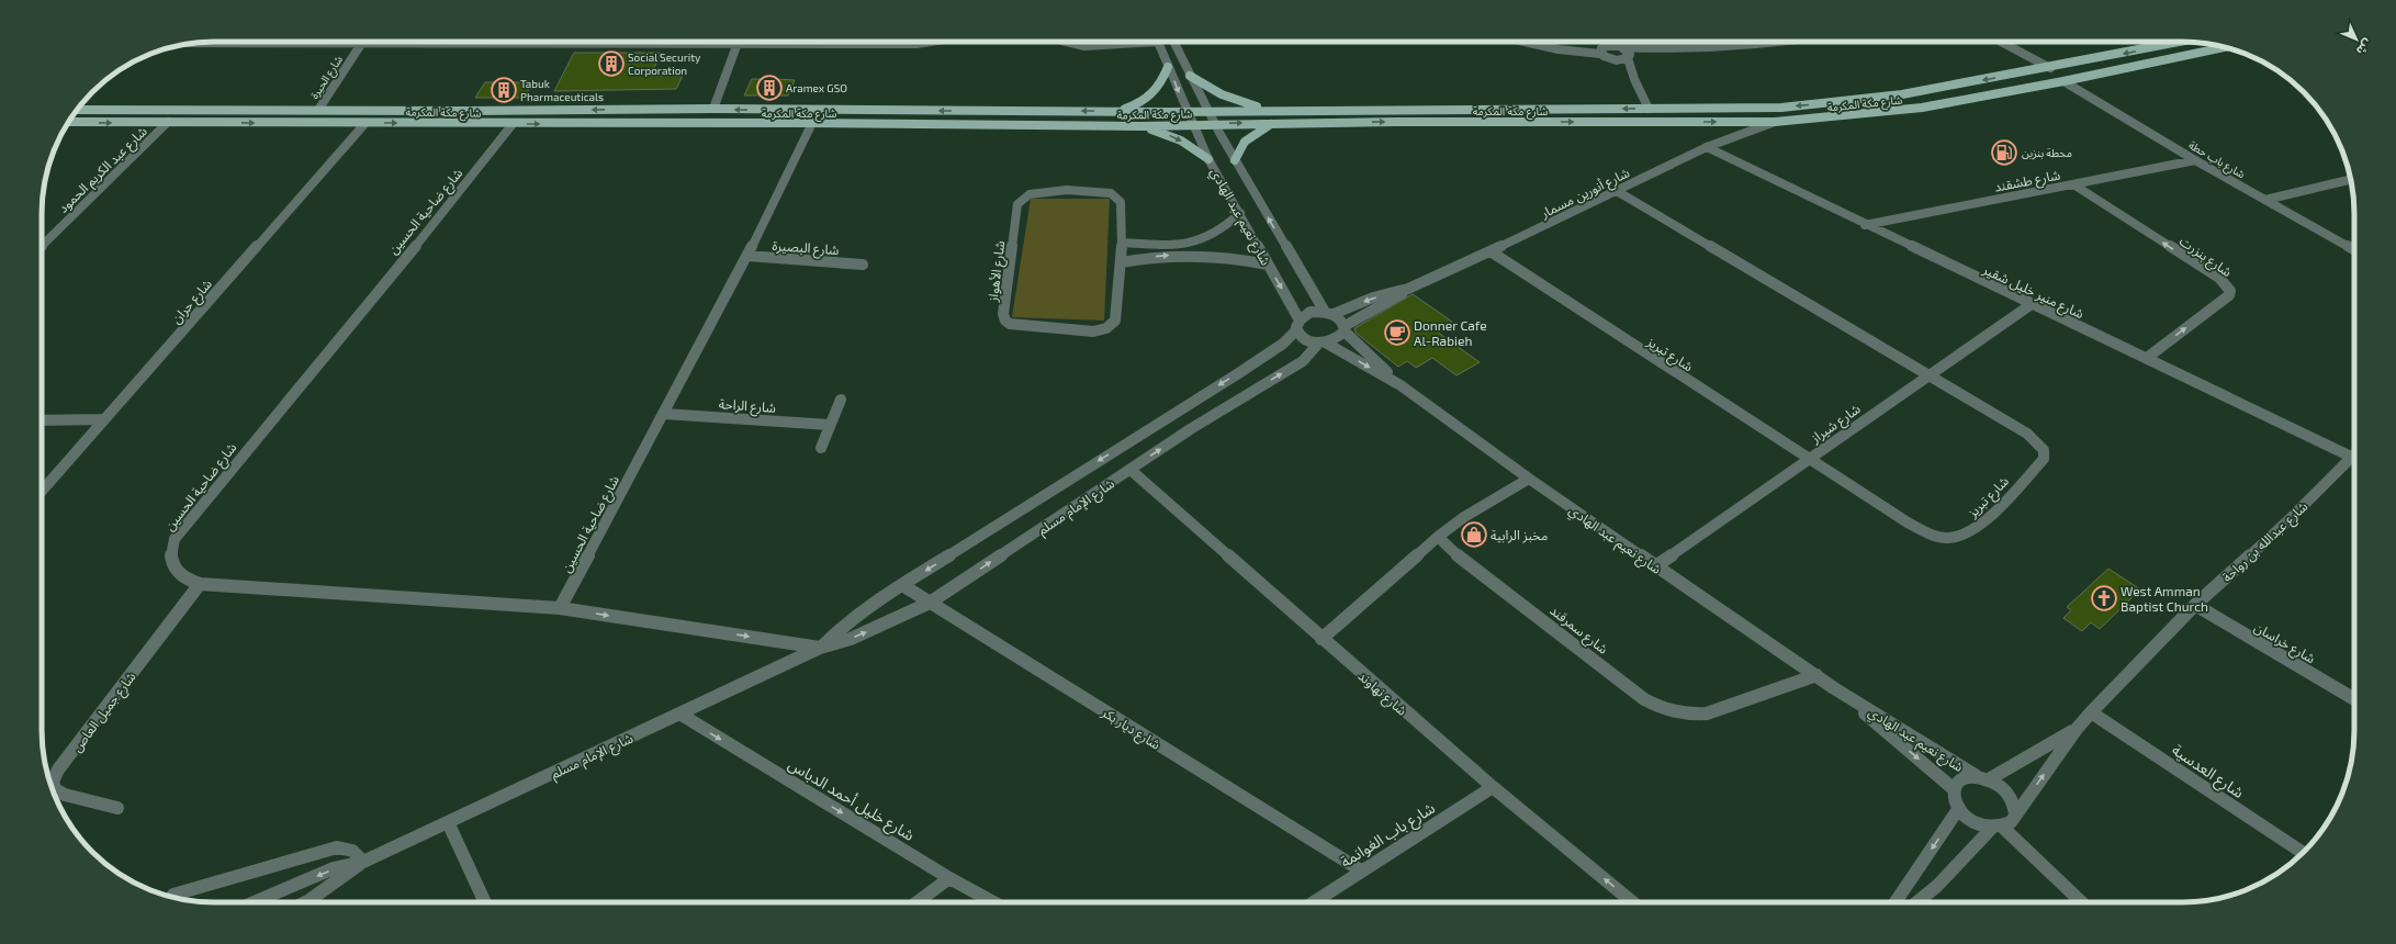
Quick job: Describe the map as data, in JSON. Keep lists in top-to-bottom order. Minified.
{"streets":{"main road":["شارع مكة المكرمة"],"street":["شارع الحيرة","شارع باب حطة","شارع عبد الكريم الحمود","شارع طشقند","شارع أنورين مسمار","شارع ضاحية الحسين","شارع نعيم عبد الهادي","شارع البصيرة","شارع بنزرت","شارع الأهواز","شارع منير خليل شقير","شارع حران","شارع تبريز","شارع الراحة","شارع شيراز","شارع الإمام مسلم","شارع عبدالله بن رواحة","شارع سمرقند","شارع خراسان","شارع نهاوند","شارع جميل العاص","شارع ديار بكر","شارع العدسية","شارع خليل أحمد الدباس","شارع باب الغوانمة"]},"crossings":[["شارع الحيرة","شارع مكة المكرمة"],["شارع مكة المكرمة","شارع باب حطة"],["شارع مكة المكرمة","شارع عبد الكريم الحمود"],["شارع مكة المكرمة","شارع أنورين مسمار"],["شارع مكة المكرمة","شارع ضاحية الحسين"],["شارع مكة المكرمة","شارع نعيم عبد الهادي"],["شارع مكة المكرمة","شارع حران"],["شارع باب حطة","شارع طشقند"],["شارع طشقند","شارع بنزرت"],["شارع طشقند","شارع منير خليل شقير"],["شارع أنورين مسمار","شارع نعيم عبد الهادي"],["شارع أنورين مسمار","شارع منير خليل شقير"],["شارع أنورين مسمار","شارع تبريز"],["شارع أنورين مسمار","شارع الإمام مسلم"],["شارع ضاحية الحسين","شارع البصيرة"],["شارع ضاحية الحسين","شارع الراحة"],["شارع ضاحية الحسين","شارع الإمام مسلم"],["شارع ضاحية الحسين","شارع جميل العاص"],["شارع نعيم عبد الهادي","شارع شيراز"],["شارع نعيم عبد الهادي","شارع الإمام مسلم"],["شارع نعيم عبد الهادي","شارع عبدالله بن رواحة"],["شارع نعيم عبد الهادي","شارع سمرقند"],["شارع بنزرت","شارع منير خليل شقير"],["شارع منير خليل شقير","شارع شيراز"],["شارع منير خليل شقير","شارع عبدالله بن رواحة"],["شارع تبريز","شارع شيراز"],["شارع الإمام مسلم","شارع نهاوند"],["شارع الإمام مسلم","شارع ديار بكر"],["شارع الإمام مسلم","شارع خليل أحمد الدباس"],["شارع عبدالله بن رواحة","شارع خراسان"],["شارع عبدالله بن رواحة","شارع العدسية"],["شارع نهاوند","شارع باب الغوانمة"],["شارع ديار بكر","شارع باب الغوانمة"]],"one_way":["شارع خليل أحمد الدباس"],"places":{"building":["Social Security Corporation","Aramex GSO","Tabuk Pharmaceuticals"],"fuel station":["محطة بنزين"],"cafe":["Donner Cafe Al-Rabieh"],"shop":["مخبز الرابية"],"church":["West Amman Baptist Church"]},"north":"bottom right"}
